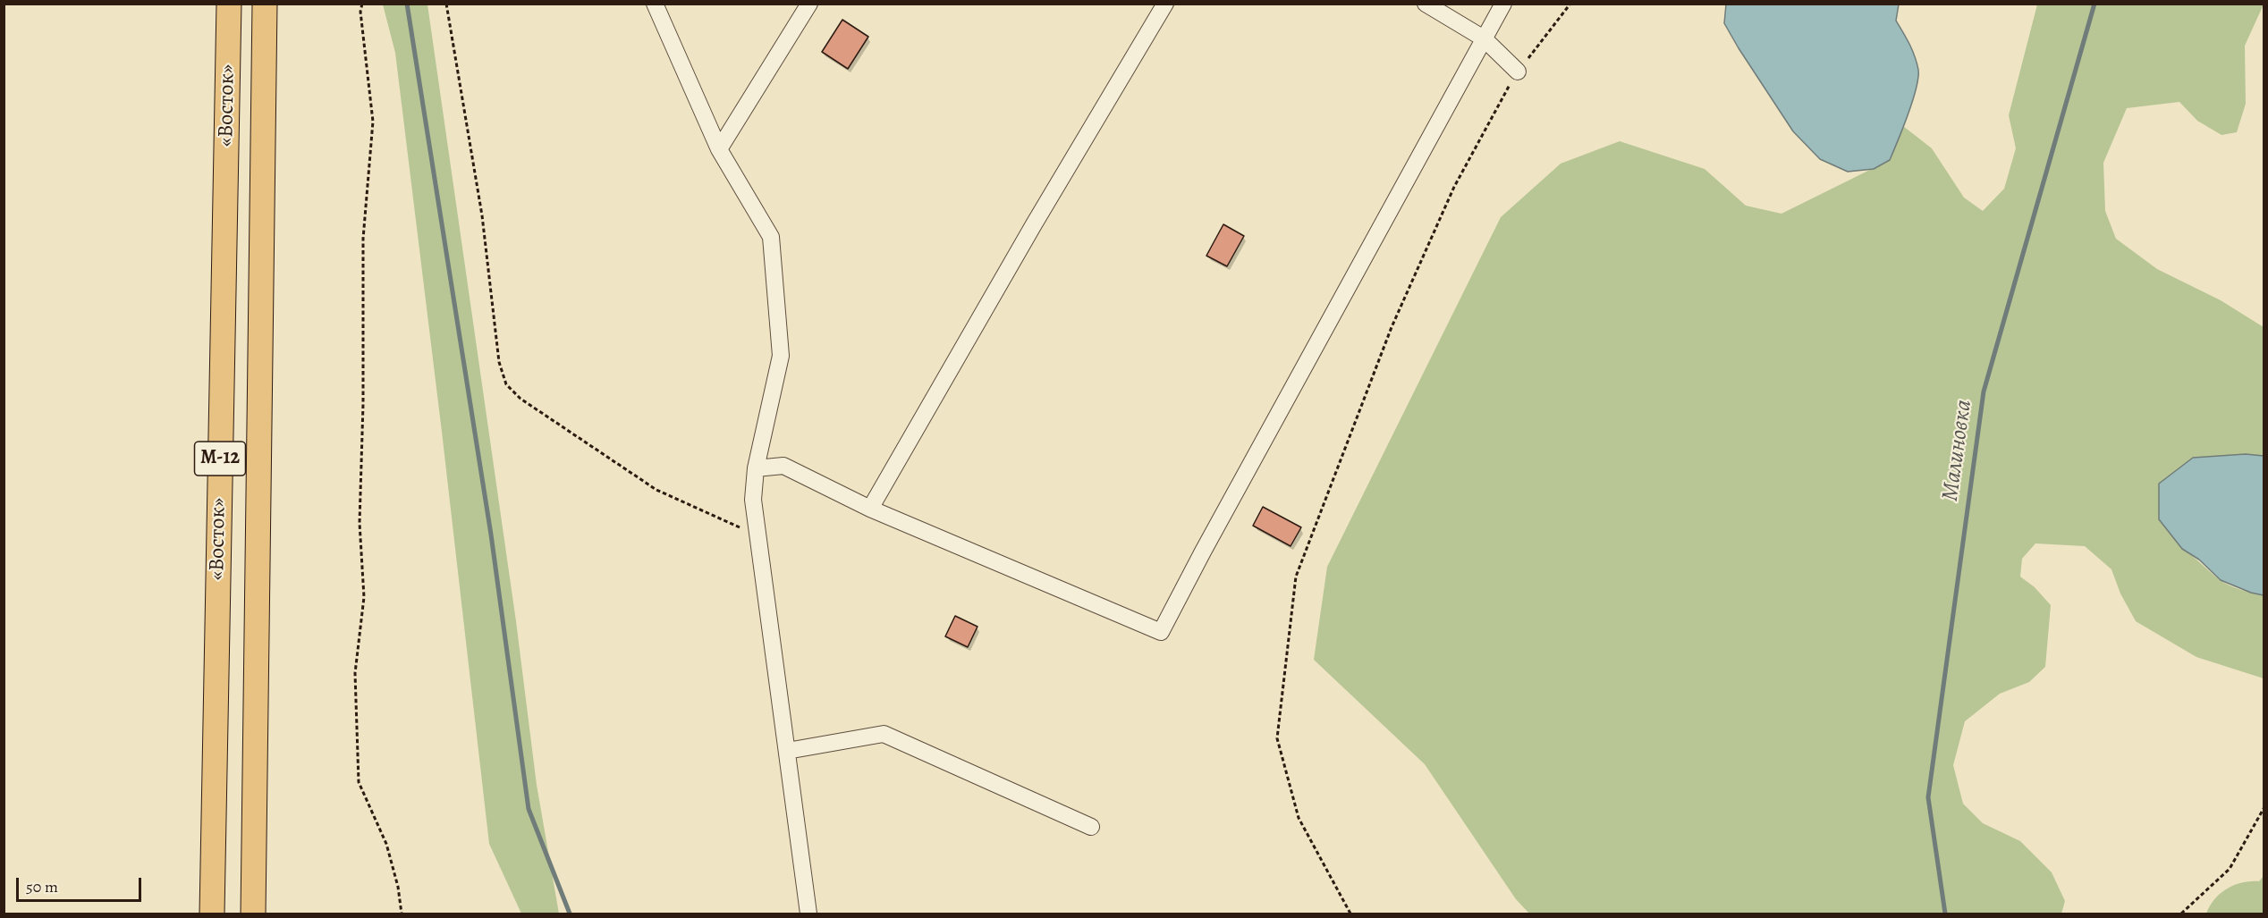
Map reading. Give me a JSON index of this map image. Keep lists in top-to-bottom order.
{
  "streets": {
    "highway": ["«Восток»", "М-12"]
  },
  "water": ["Малиновка"],
  "scale_bar": "50 m"
}
